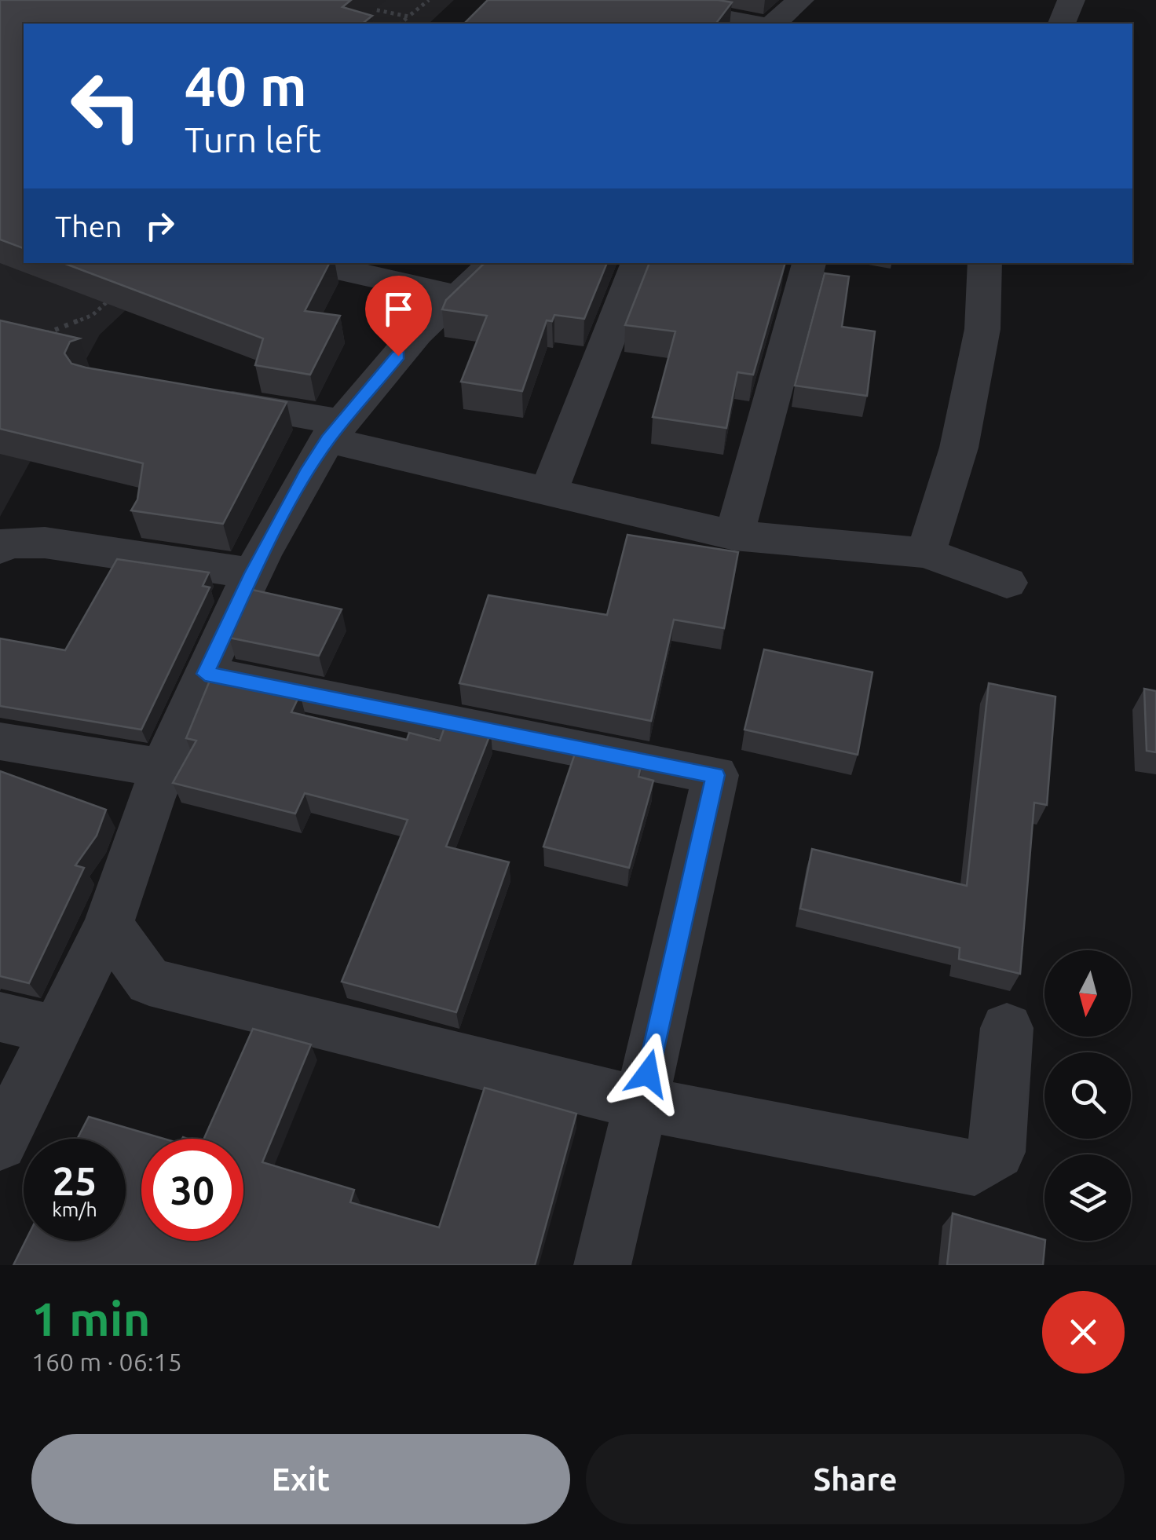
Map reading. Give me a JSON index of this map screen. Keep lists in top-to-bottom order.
{
  "north": "bottom",
  "page": {
    "turn": ["40 m", "Turn left"],
    "then": "Then",
    "speed": "25 km/h",
    "limit": "30",
    "heading": ["1 min", "160 m · 06:15"],
    "buttons": ["Exit", "Share"]
  }
}
